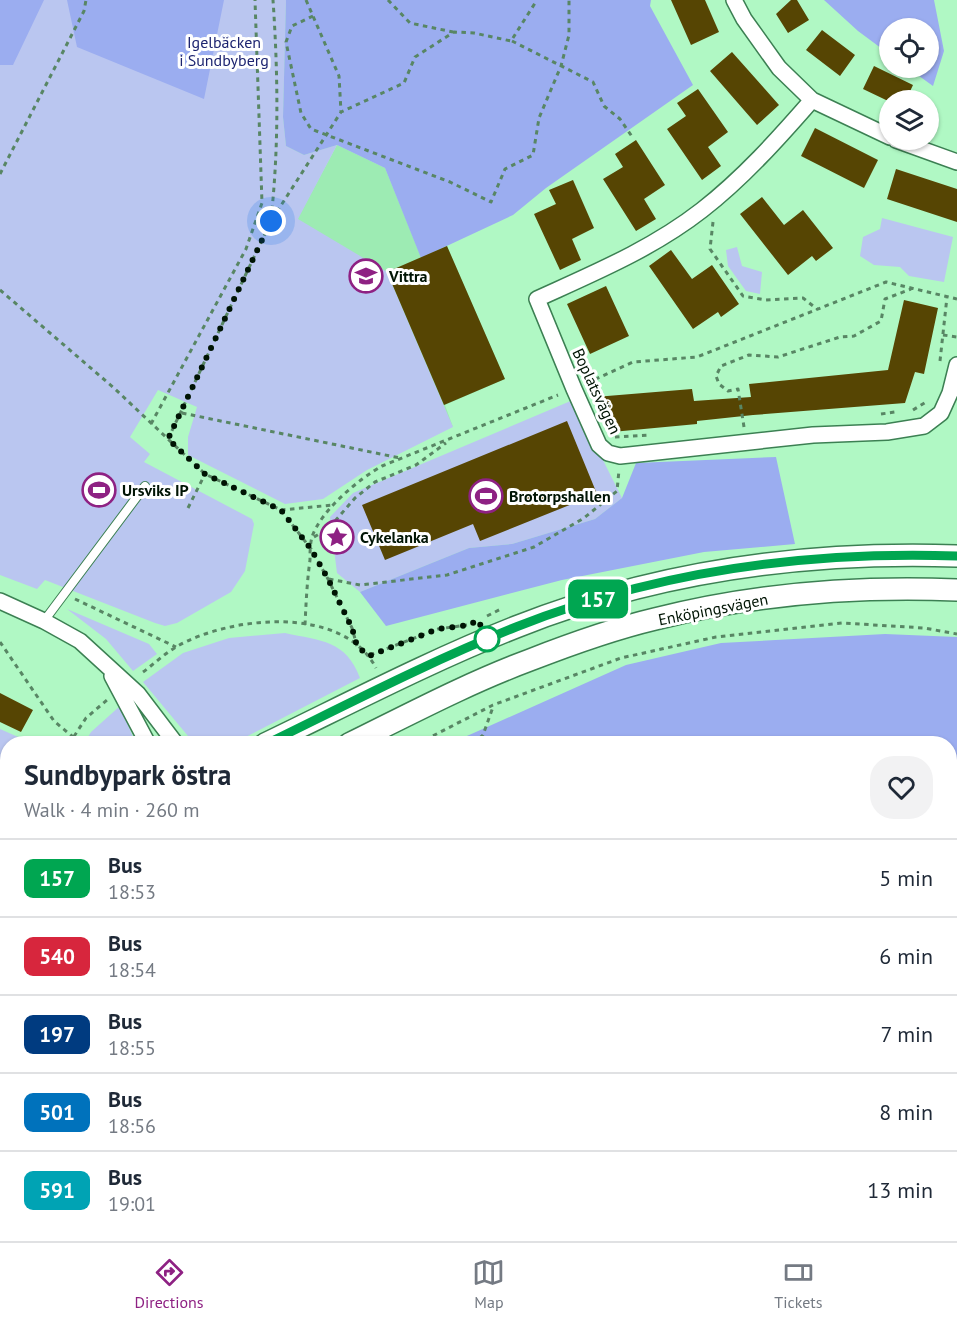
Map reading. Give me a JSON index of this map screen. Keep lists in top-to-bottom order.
{
  "streets": {
    "main road": ["Enköpingsvägen"],
    "street": ["Boplatsvägen"]
  },
  "parks": ["Igelbäcken i Sundbyberg"],
  "places": {
    "school or university": ["Vittra"],
    "sports": ["Ursviks IP", "Brotorpshallen"],
    "place": ["Cykelanka"]
  },
  "lines": ["bus line 157"],
  "page": {
    "on_map": "157",
    "heading": ["Sundbypark östra", "Walk · 4 min · 260 m"],
    "list": [
      {
        "mark": "157",
        "name": "Bus",
        "note": "18:53",
        "value": "5 min"
      },
      {
        "mark": "540",
        "name": "Bus",
        "note": "18:54",
        "value": "6 min"
      },
      {
        "mark": "197",
        "name": "Bus",
        "note": "18:55",
        "value": "7 min"
      },
      {
        "mark": "501",
        "name": "Bus",
        "note": "18:56",
        "value": "8 min"
      },
      {
        "mark": "591",
        "name": "Bus",
        "note": "19:01",
        "value": "13 min"
      }
    ],
    "tabs": ["Directions", "Map", "Tickets"]
  }
}
